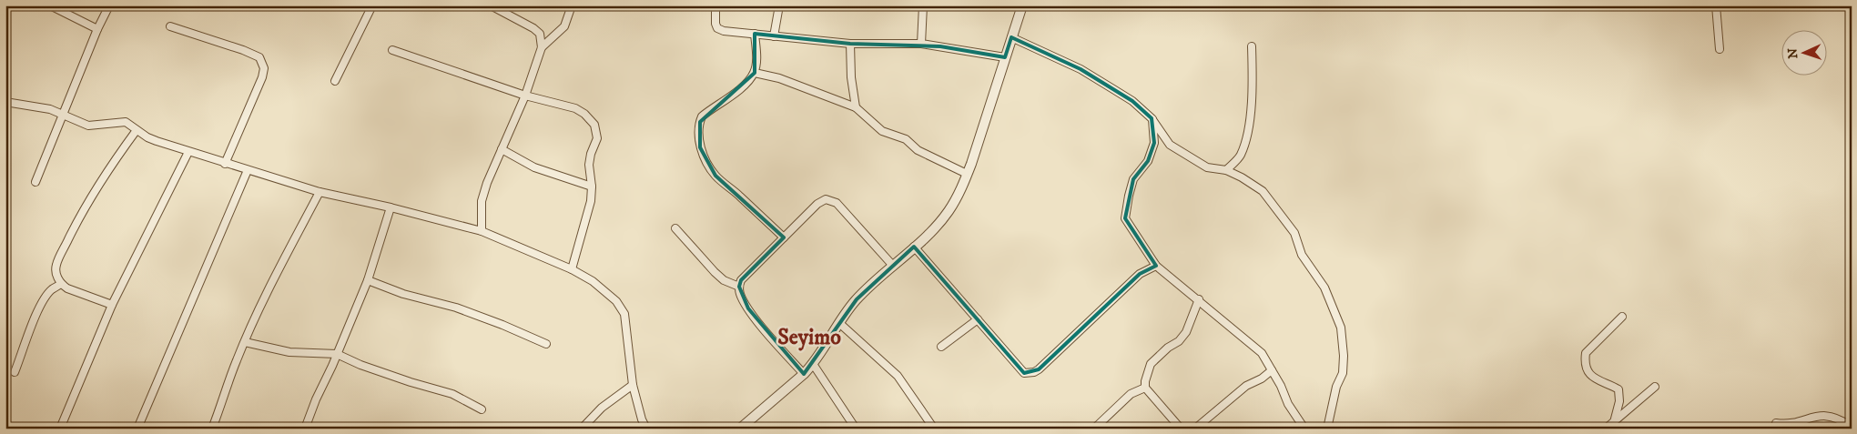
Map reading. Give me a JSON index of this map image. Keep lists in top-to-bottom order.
{
  "districts": ["Seyimo"],
  "north": "left"
}
